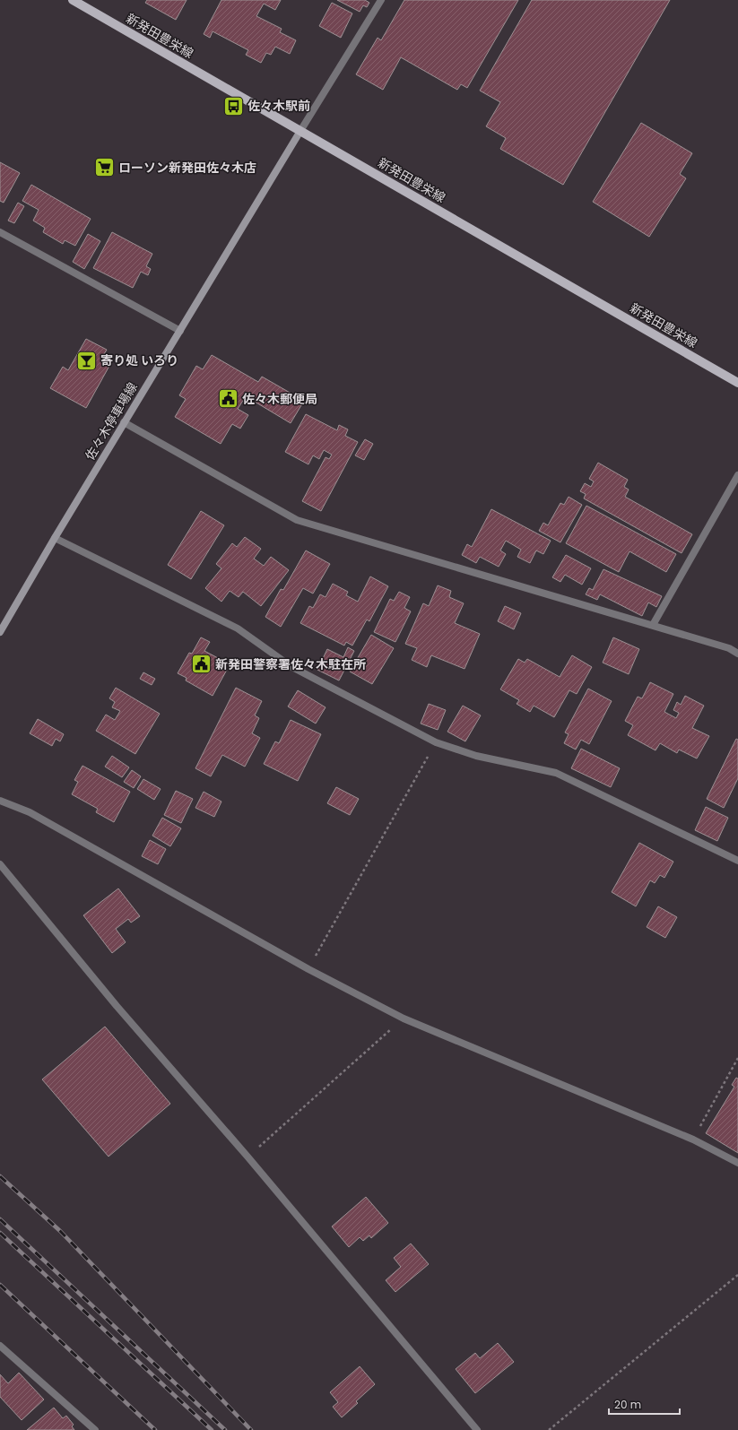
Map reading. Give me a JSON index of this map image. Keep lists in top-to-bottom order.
{
  "streets": {
    "main road": ["新発田豊栄線", "佐々木停車場線"]
  },
  "crossings": [
    ["新発田豊栄線", "佐々木停車場線"]
  ],
  "places": {
    "bus stop": ["佐々木駅前"],
    "supermarket": ["ローソン新発田佐々木店"],
    "bar": ["寄り処 いろり"],
    "public building": ["佐々木郵便局", "新発田警察署佐々木駐在所"]
  },
  "scale_bar": "20 m"
}
